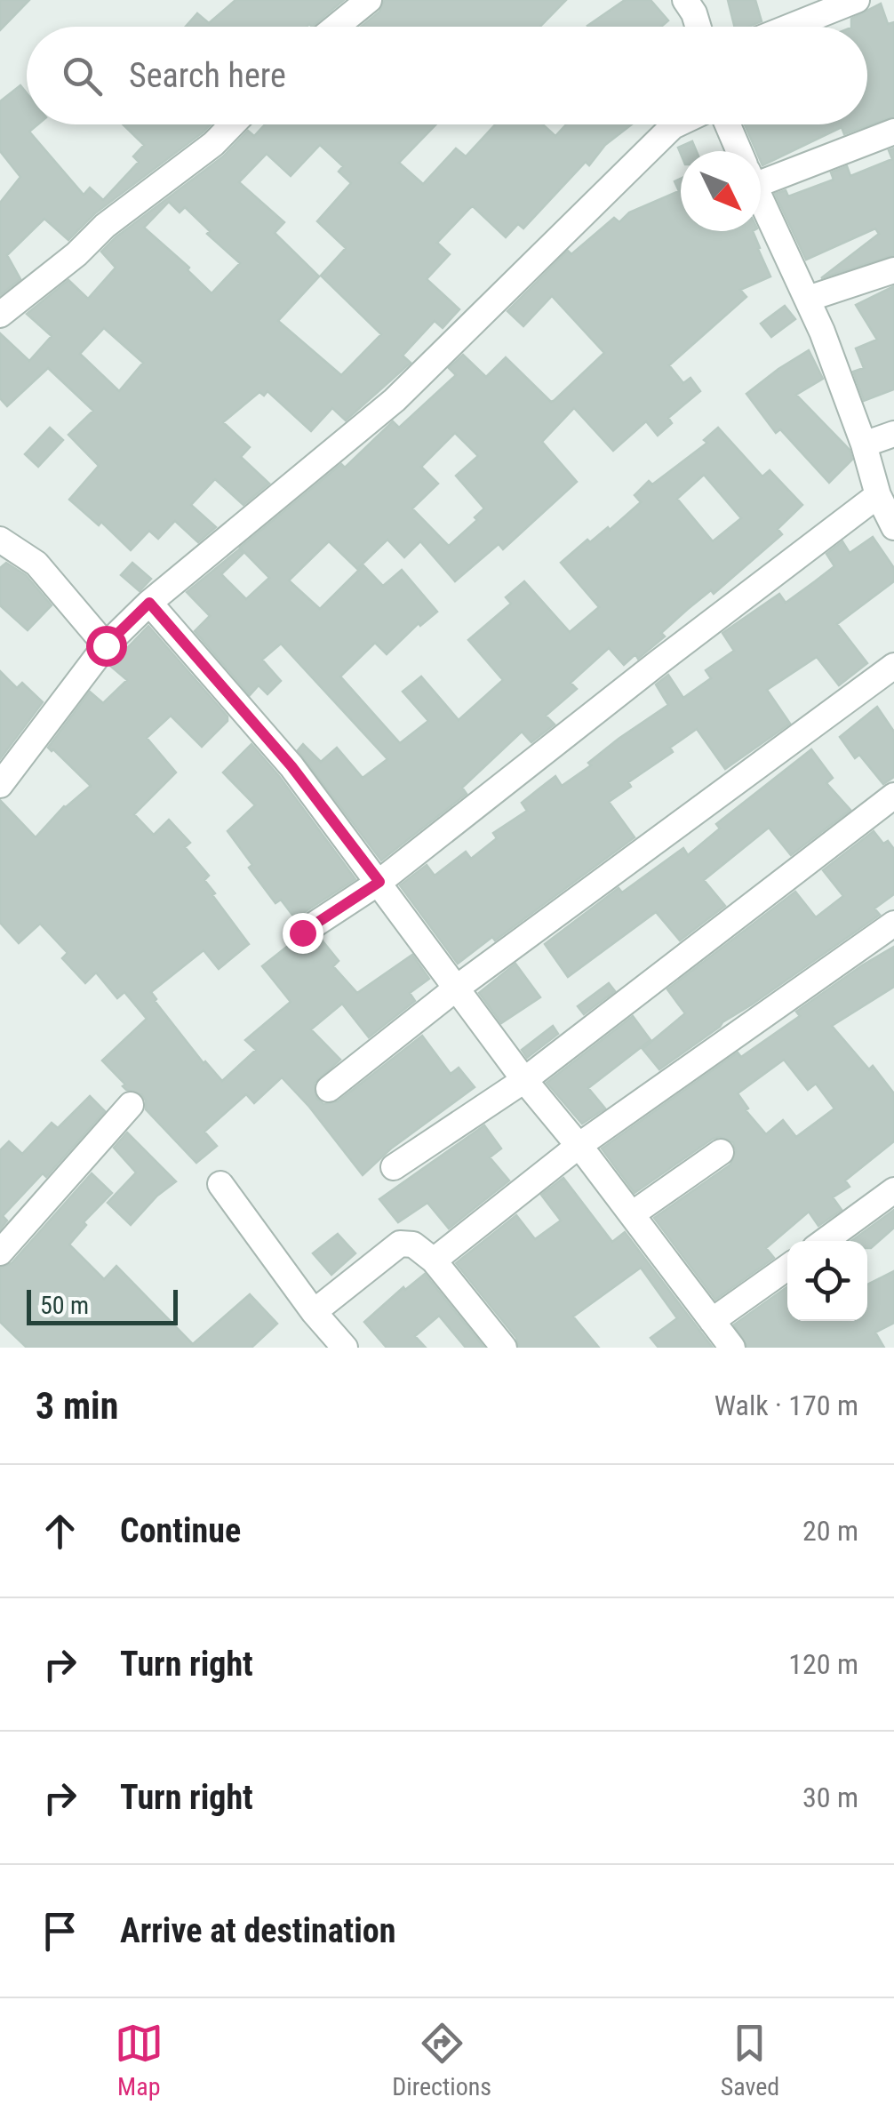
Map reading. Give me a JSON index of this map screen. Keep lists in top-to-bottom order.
{
  "scale_bar": "50 m",
  "north": "bottom right",
  "page": {
    "search": "Search here",
    "scale": "50 m",
    "heading": ["3 min", "Walk · 170 m"],
    "list": [
      ["Continue", "20 m"],
      ["Turn right", "120 m"],
      ["Turn right", "30 m"],
      "Arrive at destination"
    ],
    "nav": ["Map", "Directions", "Saved"]
  }
}
